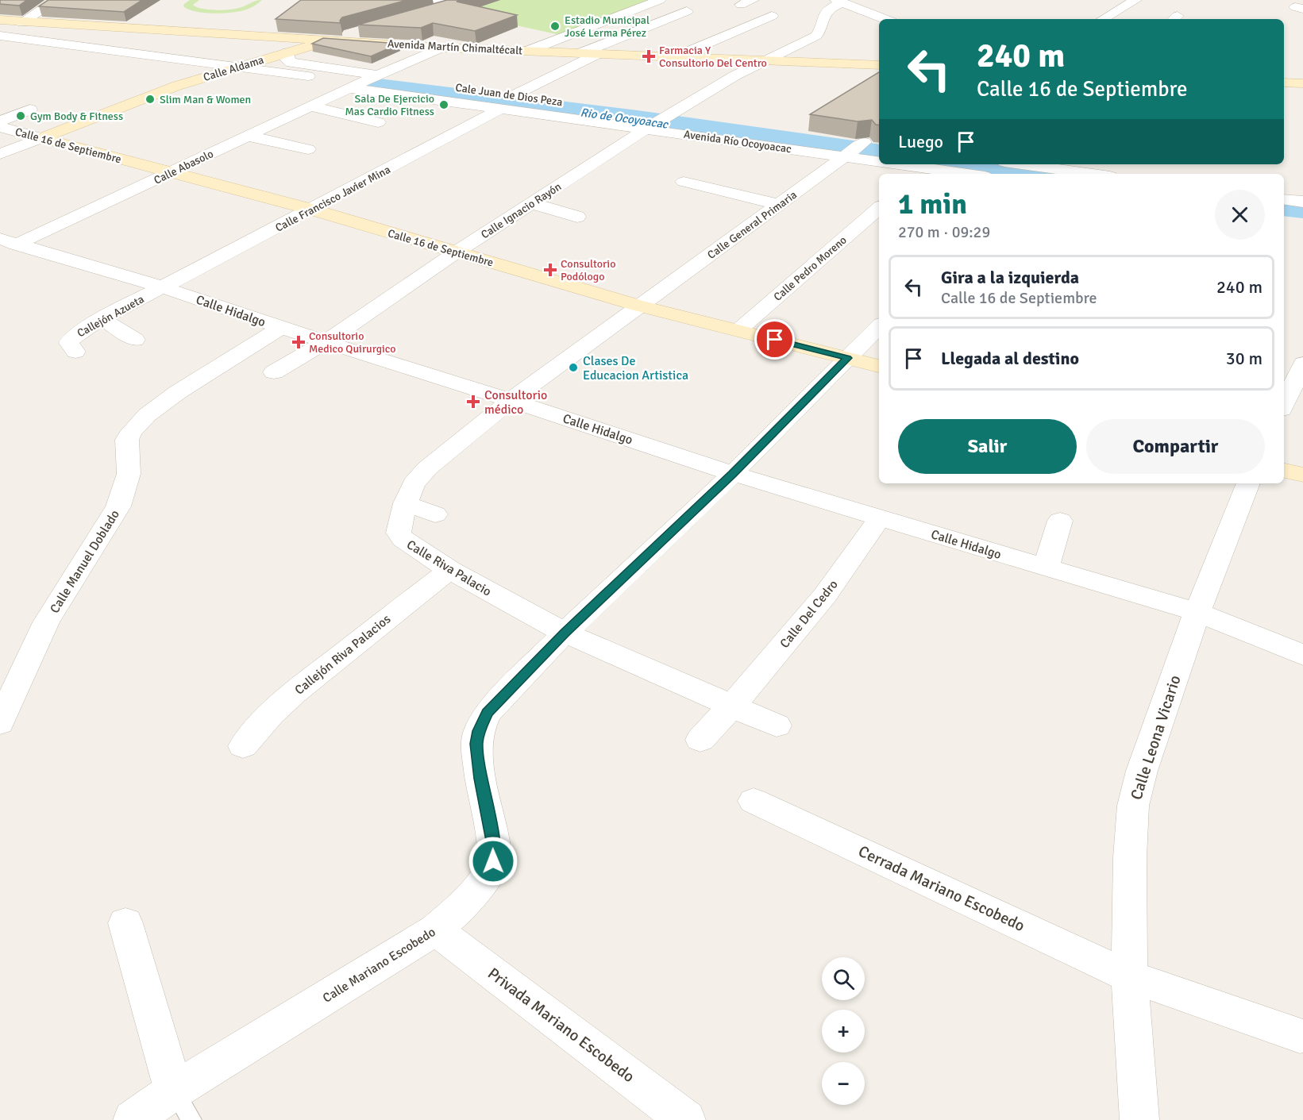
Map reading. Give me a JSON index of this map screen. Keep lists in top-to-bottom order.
{
  "streets": {
    "main road": ["Avenida Martín Chimaltécalt", "Calle Aldama", "Calle 16 de Septiembre"],
    "street": [
      "Cale Juan de Dios Peza",
      "Avenida Río Ocoyoacac",
      "Calle Abasolo",
      "Calle Francisco Javier Mina",
      "Calle Ignacio Rayón",
      "Calle General Primaria",
      "Calle Pedro Moreno",
      "Calle Hidalgo",
      "Callejón Azueta",
      "Calle Manuel Doblado",
      "Calle Riva Palacio",
      "Calle Del Cedro",
      "Callejón Riva Palacios",
      "Calle Leona Vicario",
      "Cerrada Mariano Escobedo",
      "Calle Mariano Escobedo",
      "Privada Mariano Escobedo"
    ]
  },
  "crossings": [
    ["Avenida Martín Chimaltécalt", "Calle Aldama"],
    ["Avenida Martín Chimaltécalt", "Calle Francisco Javier Mina"],
    ["Calle Aldama", "Avenida Río Ocoyoacac"],
    ["Calle Aldama", "Calle 16 de Septiembre"],
    ["Cale Juan de Dios Peza", "Avenida Río Ocoyoacac"],
    ["Cale Juan de Dios Peza", "Calle Francisco Javier Mina"],
    ["Avenida Río Ocoyoacac", "Calle Abasolo"],
    ["Avenida Río Ocoyoacac", "Calle Francisco Javier Mina"],
    ["Avenida Río Ocoyoacac", "Calle Ignacio Rayón"],
    ["Avenida Río Ocoyoacac", "Calle General Primaria"],
    ["Calle 16 de Septiembre", "Calle Abasolo"],
    ["Calle 16 de Septiembre", "Calle Francisco Javier Mina"],
    ["Calle 16 de Septiembre", "Calle Ignacio Rayón"],
    ["Calle 16 de Septiembre", "Calle General Primaria"],
    ["Calle 16 de Septiembre", "Calle Pedro Moreno"],
    ["Calle 16 de Septiembre", "Calle Riva Palacio"],
    ["Calle 16 de Septiembre", "Calle Mariano Escobedo"],
    ["Calle Abasolo", "Calle Hidalgo"],
    ["Calle Francisco Javier Mina", "Calle Hidalgo"],
    ["Calle Francisco Javier Mina", "Callejón Azueta"],
    ["Calle Ignacio Rayón", "Calle Hidalgo"],
    ["Calle General Primaria", "Calle Riva Palacio"],
    ["Calle Hidalgo", "Callejón Azueta"],
    ["Calle Hidalgo", "Calle Manuel Doblado"],
    ["Calle Hidalgo", "Calle Riva Palacio"],
    ["Calle Hidalgo", "Calle Del Cedro"],
    ["Calle Hidalgo", "Calle Leona Vicario"],
    ["Calle Hidalgo", "Calle Mariano Escobedo"],
    ["Calle Riva Palacio", "Calle Del Cedro"],
    ["Calle Riva Palacio", "Callejón Riva Palacios"],
    ["Calle Riva Palacio", "Calle Mariano Escobedo"],
    ["Calle Leona Vicario", "Cerrada Mariano Escobedo"],
    ["Calle Mariano Escobedo", "Privada Mariano Escobedo"]
  ],
  "water": ["Rio de Ocoyoacac"],
  "places": {
    "other": [
      "Estadio Municipal José Lerma Pérez",
      "Slim Man & Women",
      "Sala De Ejercicio Mas Cardio Fitness",
      "Gym Body & Fitness",
      "Clases De Educacion Artistica"
    ],
    "health": [
      "Farmacia Y Consultorio Del Centro",
      "Consultorio Podólogo",
      "Consultorio Medico Quirurgico",
      "Consultorio médico"
    ]
  },
  "page": {
    "turn": ["240 m", "Calle 16 de Septiembre"],
    "then": "Luego",
    "heading": ["1 min", "270 m · 09:29"],
    "list": [
      {
        "name": "Gira a la izquierda",
        "note": "Calle 16 de Septiembre",
        "value": "240 m"
      },
      {
        "name": "Llegada al destino",
        "value": "30 m"
      }
    ],
    "buttons": ["Salir", "Compartir"],
    "map_buttons": ["+", "−"]
  }
}
